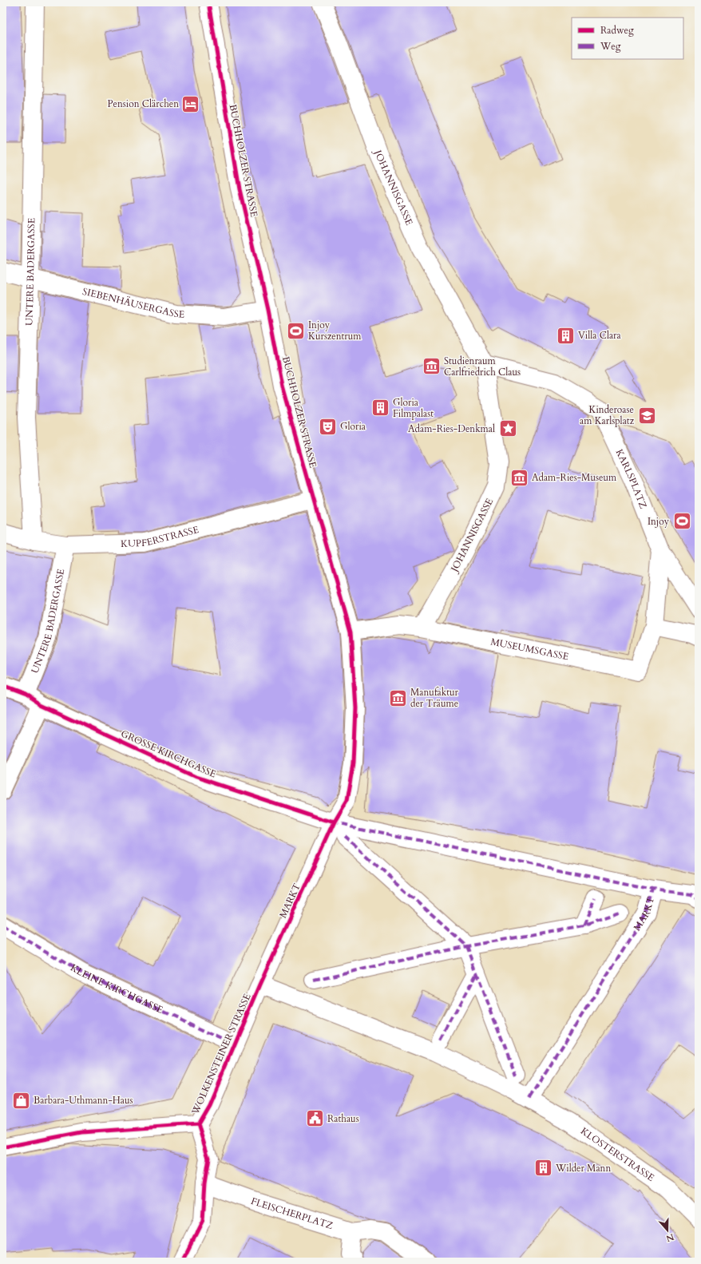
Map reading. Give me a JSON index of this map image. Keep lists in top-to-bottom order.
{
  "streets": {
    "street": [
      "BUCHHOLZER STRASSE",
      "JOHANNISGASSE",
      "UNTERE BADERGASSE",
      "SIEBENHÄUSERGASSE",
      "KARLSPLATZ",
      "KUPFERSTRASSE",
      "MUSEUMSGASSE",
      "GROSSE KIRCHGASSE",
      "MARKT",
      "KLEINE KIRCHGASSE",
      "WOLKENSTEINER STRASSE",
      "KLOSTERSTRASSE",
      "FLEISCHERPLATZ"
    ]
  },
  "crossings": [
    ["BUCHHOLZER STRASSE", "SIEBENHÄUSERGASSE"],
    ["BUCHHOLZER STRASSE", "KUPFERSTRASSE"],
    ["BUCHHOLZER STRASSE", "GROSSE KIRCHGASSE"],
    ["BUCHHOLZER STRASSE", "MARKT"],
    ["JOHANNISGASSE", "KARLSPLATZ"],
    ["JOHANNISGASSE", "MUSEUMSGASSE"],
    ["UNTERE BADERGASSE", "SIEBENHÄUSERGASSE"],
    ["UNTERE BADERGASSE", "KUPFERSTRASSE"],
    ["UNTERE BADERGASSE", "GROSSE KIRCHGASSE"],
    ["KARLSPLATZ", "MUSEUMSGASSE"],
    ["GROSSE KIRCHGASSE", "MARKT"],
    ["MARKT", "WOLKENSTEINER STRASSE"],
    ["MARKT", "KLOSTERSTRASSE"],
    ["KLEINE KIRCHGASSE", "WOLKENSTEINER STRASSE"]
  ],
  "places": {
    "hotel": ["Pension Clärchen"],
    "sports": ["Injoy Kurszentrum", "Injoy"],
    "building": ["Villa Clara", "Gloria Filmpalast", "Wilder Mann"],
    "museum": ["Studienraum Carlfriedrich Claus", "Adam-Ries-Museum", "Manufaktur der Träume"],
    "school or university": ["Kinderoase am Karlsplatz"],
    "theatre": ["Gloria"],
    "place": ["Adam-Ries-Denkmal"],
    "shop": ["Barbara-Uthmann-Haus"],
    "public building": ["Rathaus"]
  },
  "legend": ["Radweg", "Weg"],
  "north": "bottom"
}
